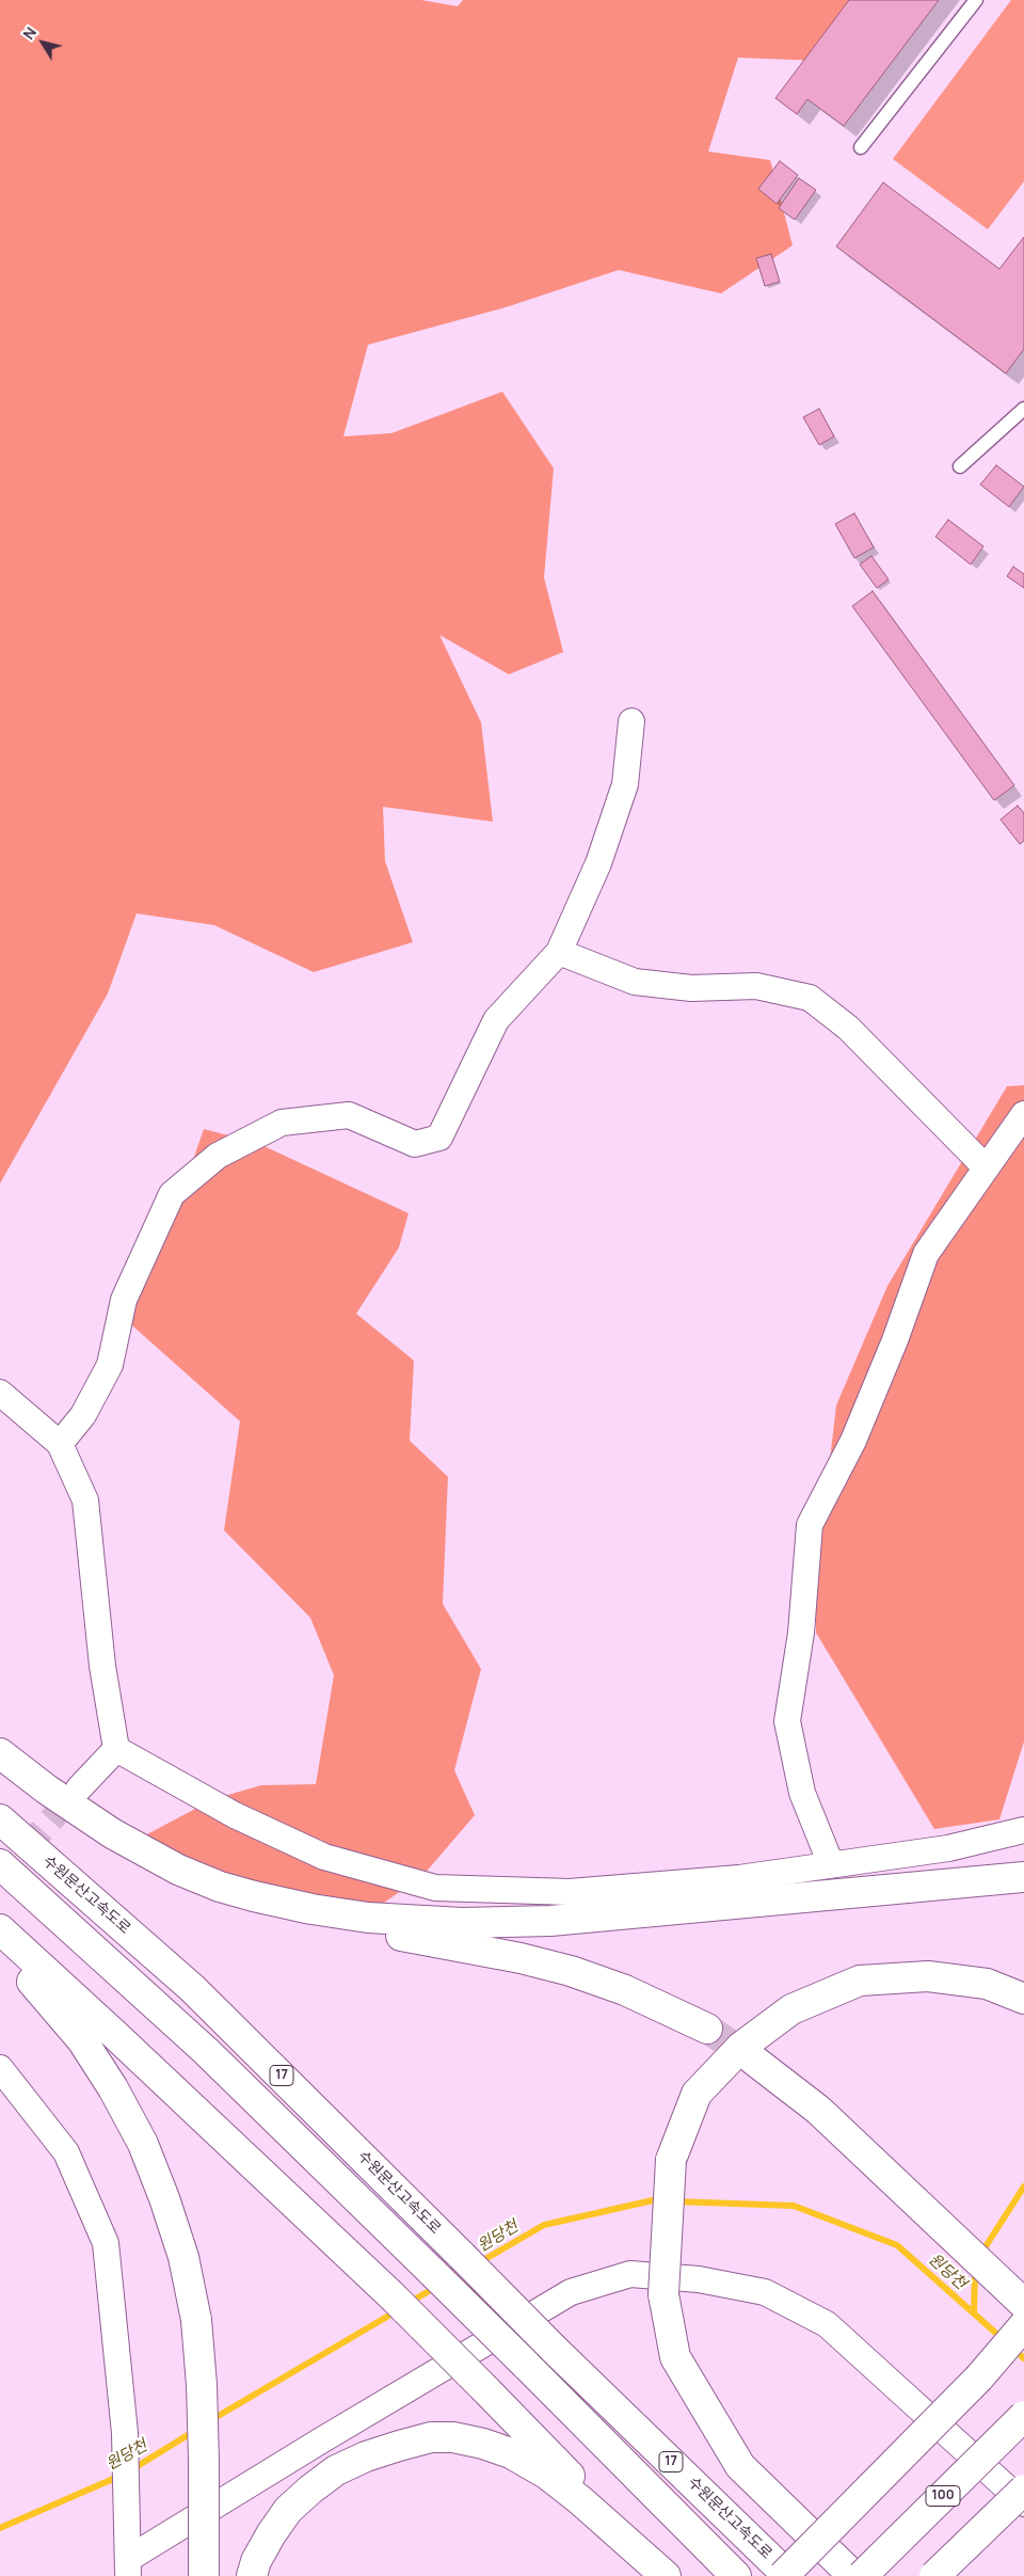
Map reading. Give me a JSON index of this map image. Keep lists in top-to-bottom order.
{
  "streets": {
    "highway": ["수원문산고속도로", "17", "100"]
  },
  "water": ["원당천"],
  "north": "top left"
}
